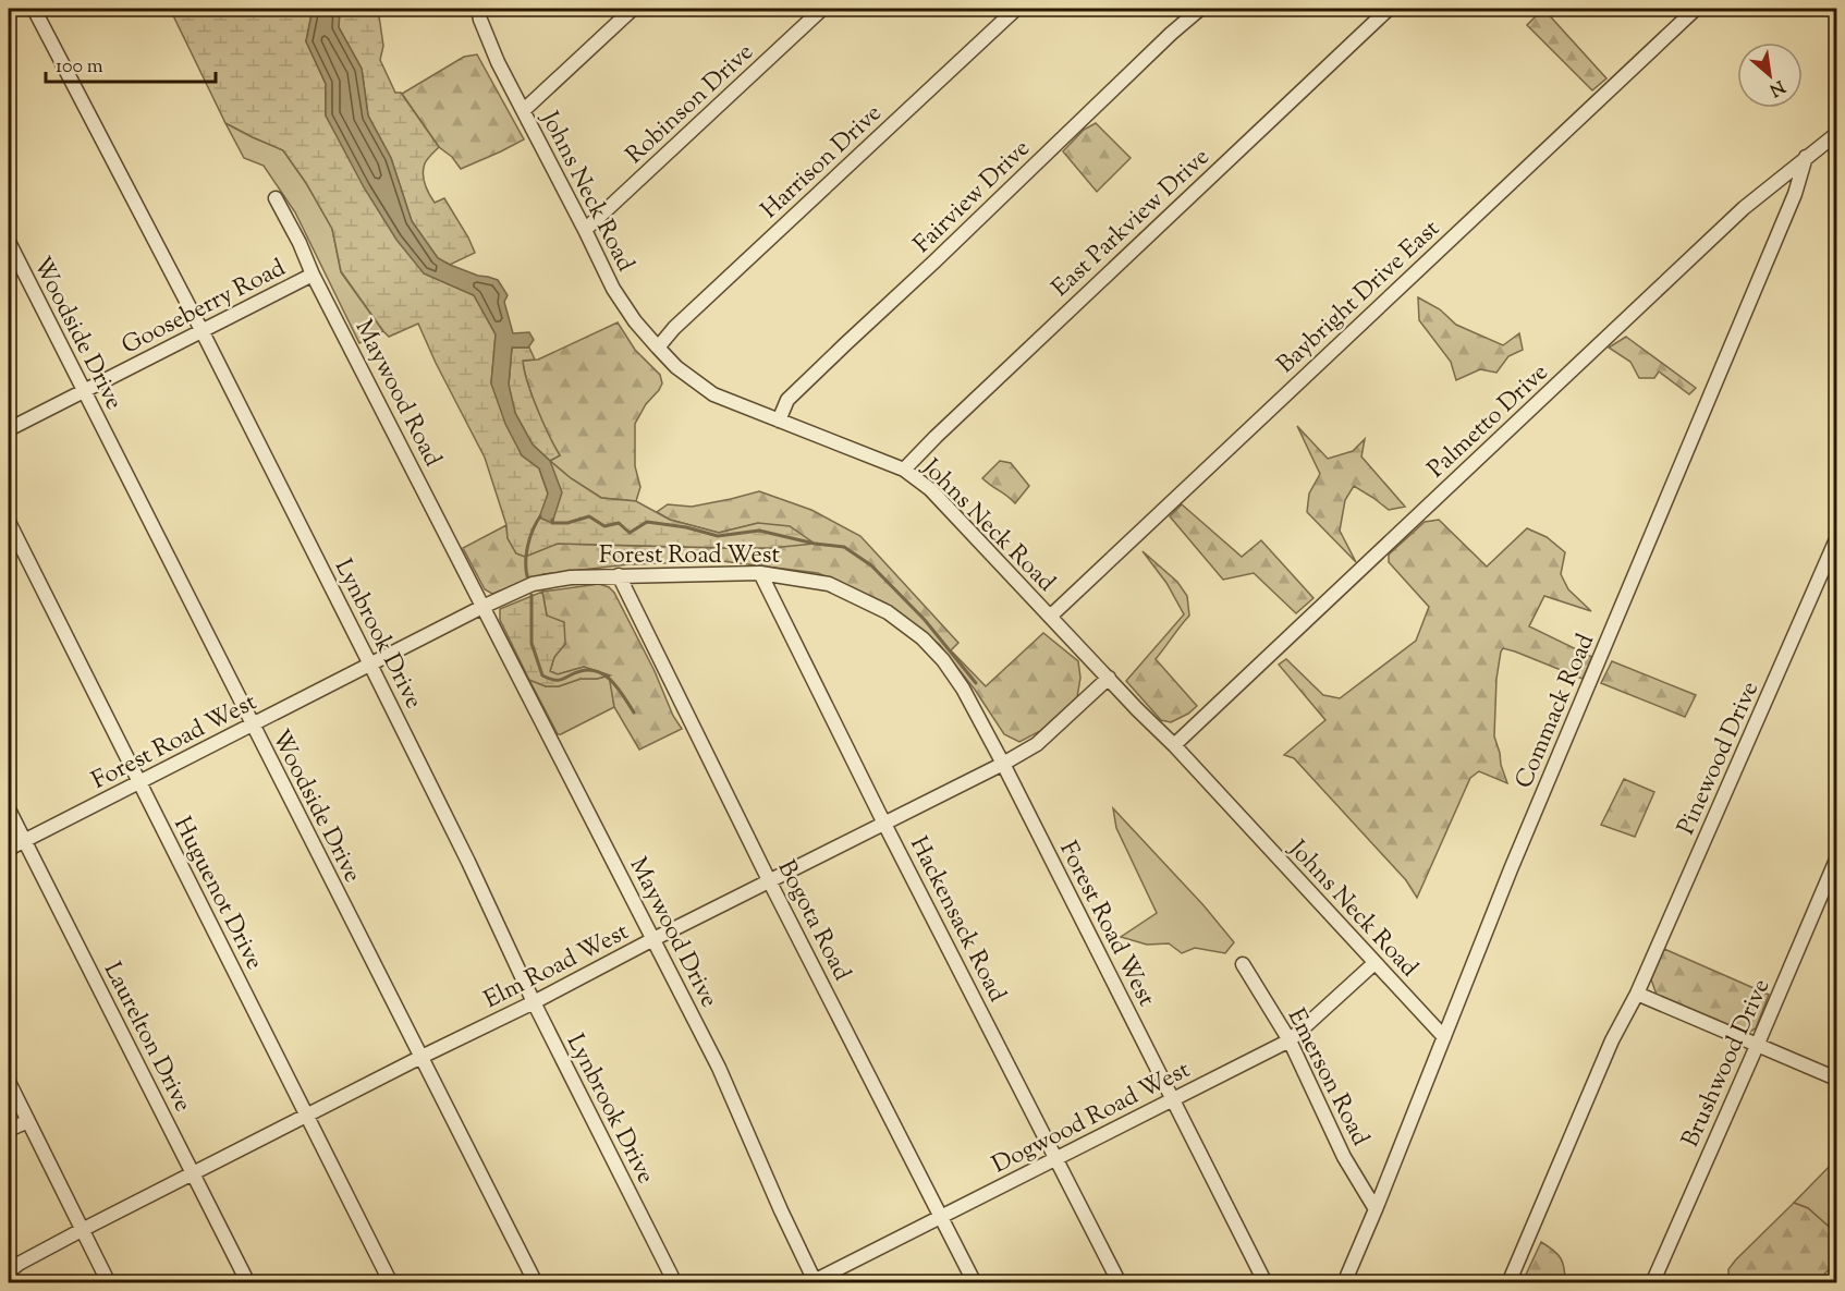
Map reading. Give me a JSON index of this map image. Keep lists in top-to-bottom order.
{
  "streets": {
    "street": [
      "Robinson Drive",
      "Harrison Drive",
      "Johns Neck Road",
      "Fairview Drive",
      "East Parkview Drive",
      "Baybright Drive East",
      "Gooseberry Road",
      "Woodside Drive",
      "Maywood Road",
      "Palmetto Drive",
      "Forest Road West",
      "Lynbrook Drive",
      "Commack Road",
      "Pinewood Drive",
      "Huguenot Drive",
      "Hackensack Road",
      "Bogota Road",
      "Maywood Drive",
      "Elm Road West",
      "Laurelton Drive",
      "Brushwood Drive",
      "Emerson Road",
      "Dogwood Road West"
    ]
  },
  "crossings": [
    ["Robinson Drive", "Johns Neck Road"],
    ["Harrison Drive", "Johns Neck Road"],
    ["Johns Neck Road", "Fairview Drive"],
    ["Johns Neck Road", "East Parkview Drive"],
    ["Johns Neck Road", "Baybright Drive East"],
    ["Johns Neck Road", "Palmetto Drive"],
    ["Johns Neck Road", "Commack Road"],
    ["Johns Neck Road", "Elm Road West"],
    ["Johns Neck Road", "Dogwood Road West"],
    ["Gooseberry Road", "Woodside Drive"],
    ["Gooseberry Road", "Maywood Road"],
    ["Gooseberry Road", "Lynbrook Drive"],
    ["Woodside Drive", "Forest Road West"],
    ["Woodside Drive", "Elm Road West"],
    ["Maywood Road", "Forest Road West"],
    ["Maywood Road", "Maywood Drive"],
    ["Palmetto Drive", "Commack Road"],
    ["Forest Road West", "Lynbrook Drive"],
    ["Forest Road West", "Huguenot Drive"],
    ["Forest Road West", "Hackensack Road"],
    ["Forest Road West", "Bogota Road"],
    ["Forest Road West", "Maywood Drive"],
    ["Forest Road West", "Elm Road West"],
    ["Forest Road West", "Laurelton Drive"],
    ["Forest Road West", "Dogwood Road West"],
    ["Lynbrook Drive", "Elm Road West"],
    ["Commack Road", "Emerson Road"],
    ["Huguenot Drive", "Elm Road West"],
    ["Hackensack Road", "Elm Road West"],
    ["Hackensack Road", "Dogwood Road West"],
    ["Bogota Road", "Elm Road West"],
    ["Bogota Road", "Dogwood Road West"],
    ["Maywood Drive", "Elm Road West"],
    ["Maywood Drive", "Dogwood Road West"],
    ["Elm Road West", "Laurelton Drive"],
    ["Emerson Road", "Dogwood Road West"]
  ],
  "scale_bar": "100 m",
  "north": "bottom right"
}
